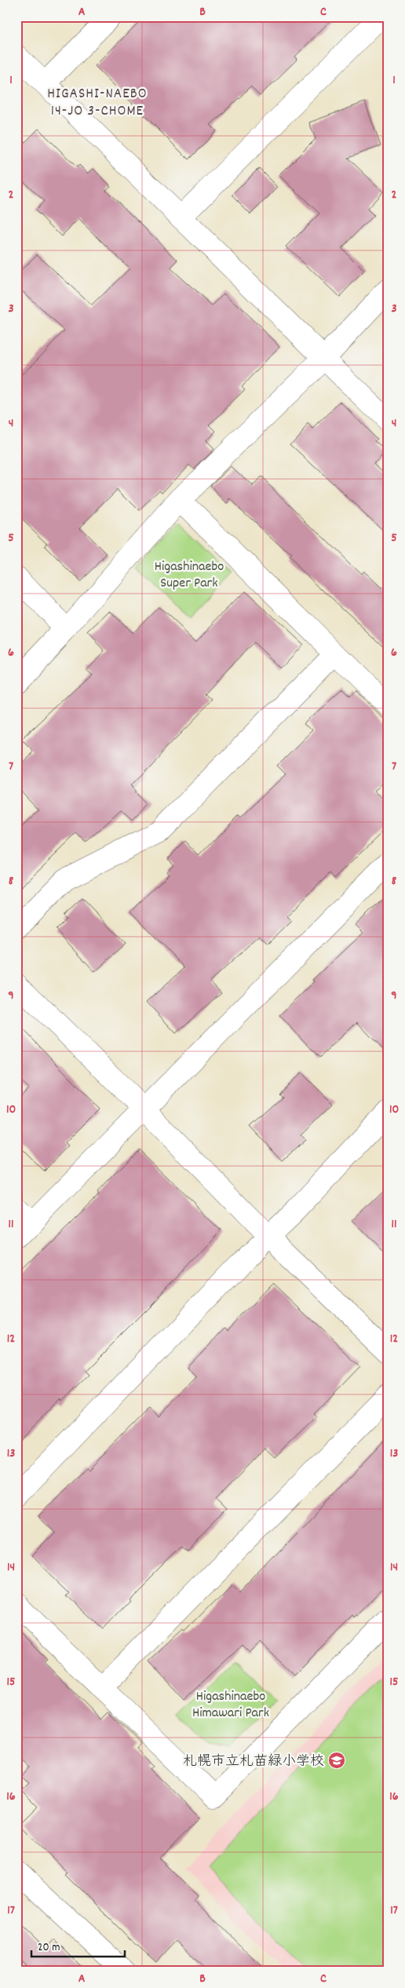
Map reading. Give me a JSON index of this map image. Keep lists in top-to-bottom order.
{
  "districts": ["HIGASHI-NAEBO 14-JO 3-CHOME"],
  "parks": ["Higashinaebo Super Park", "Higashinaebo Himawari Park"],
  "places": {
    "school or university": ["札幌市立札苗緑小学校"]
  },
  "scale_bar": "20 m",
  "grid": {
    "columns": ["A", "B", "C"],
    "rows": [
      "1",
      "2",
      "3",
      "4",
      "5",
      "6",
      "7",
      "8",
      "9",
      "10",
      "11",
      "12",
      "13",
      "14",
      "15",
      "16",
      "17"
    ]
  }
}
